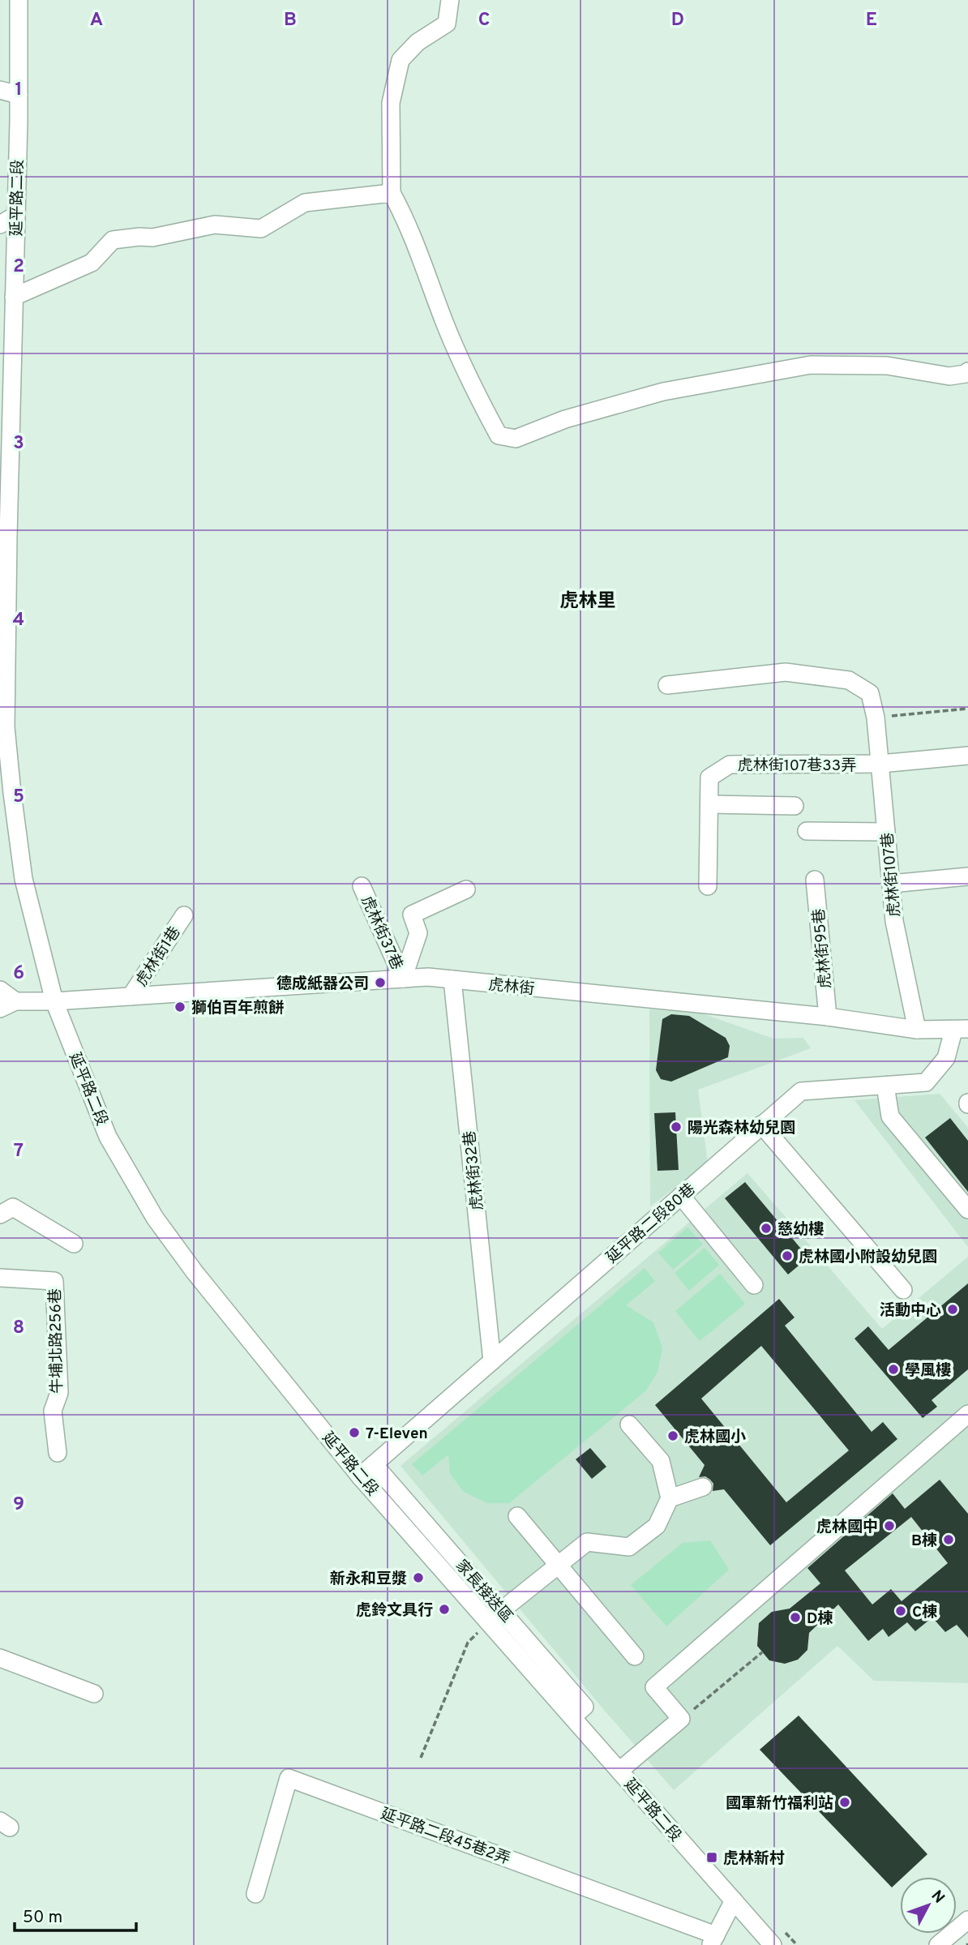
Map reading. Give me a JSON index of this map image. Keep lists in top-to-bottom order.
{
  "streets": {
    "street": [
      "延平路二段",
      "虎林街107巷33弄",
      "虎林街107巷",
      "虎林街37巷",
      "虎林街95巷",
      "虎林街1巷",
      "虎林街",
      "虎林街32巷",
      "延平路二段80巷",
      "牛埔北路256巷",
      "家長接送區",
      "延平路二段45巷2弄"
    ]
  },
  "crossings": [
    ["延平路二段", "虎林街"],
    ["延平路二段", "延平路二段80巷"],
    ["延平路二段", "家長接送區"],
    ["虎林街107巷33弄", "虎林街107巷"],
    ["虎林街107巷", "虎林街"],
    ["虎林街37巷", "虎林街"],
    ["虎林街95巷", "虎林街"],
    ["虎林街1巷", "虎林街"],
    ["虎林街", "虎林街32巷"],
    ["虎林街", "延平路二段80巷"],
    ["虎林街32巷", "延平路二段80巷"],
    ["延平路二段80巷", "家長接送區"]
  ],
  "districts": ["虎林里"],
  "places": {
    "other": [
      "德成紙器公司",
      "獅伯百年煎餅",
      "陽光森林幼兒園",
      "慈幼樓",
      "虎林國小附設幼兒園",
      "活動中心",
      "學風樓",
      "7-Eleven",
      "虎林國小",
      "虎林國中",
      "B棟",
      "新永和豆漿",
      "虎鈴文具行",
      "C棟",
      "D棟",
      "國軍新竹福利站"
    ],
    "transit": ["虎林新村"]
  },
  "scale_bar": "50 m",
  "north": "top right",
  "grid": {
    "columns": [
      "A",
      "B",
      "C",
      "D",
      "E"
    ],
    "rows": [
      "1",
      "2",
      "3",
      "4",
      "5",
      "6",
      "7",
      "8",
      "9"
    ]
  }
}
